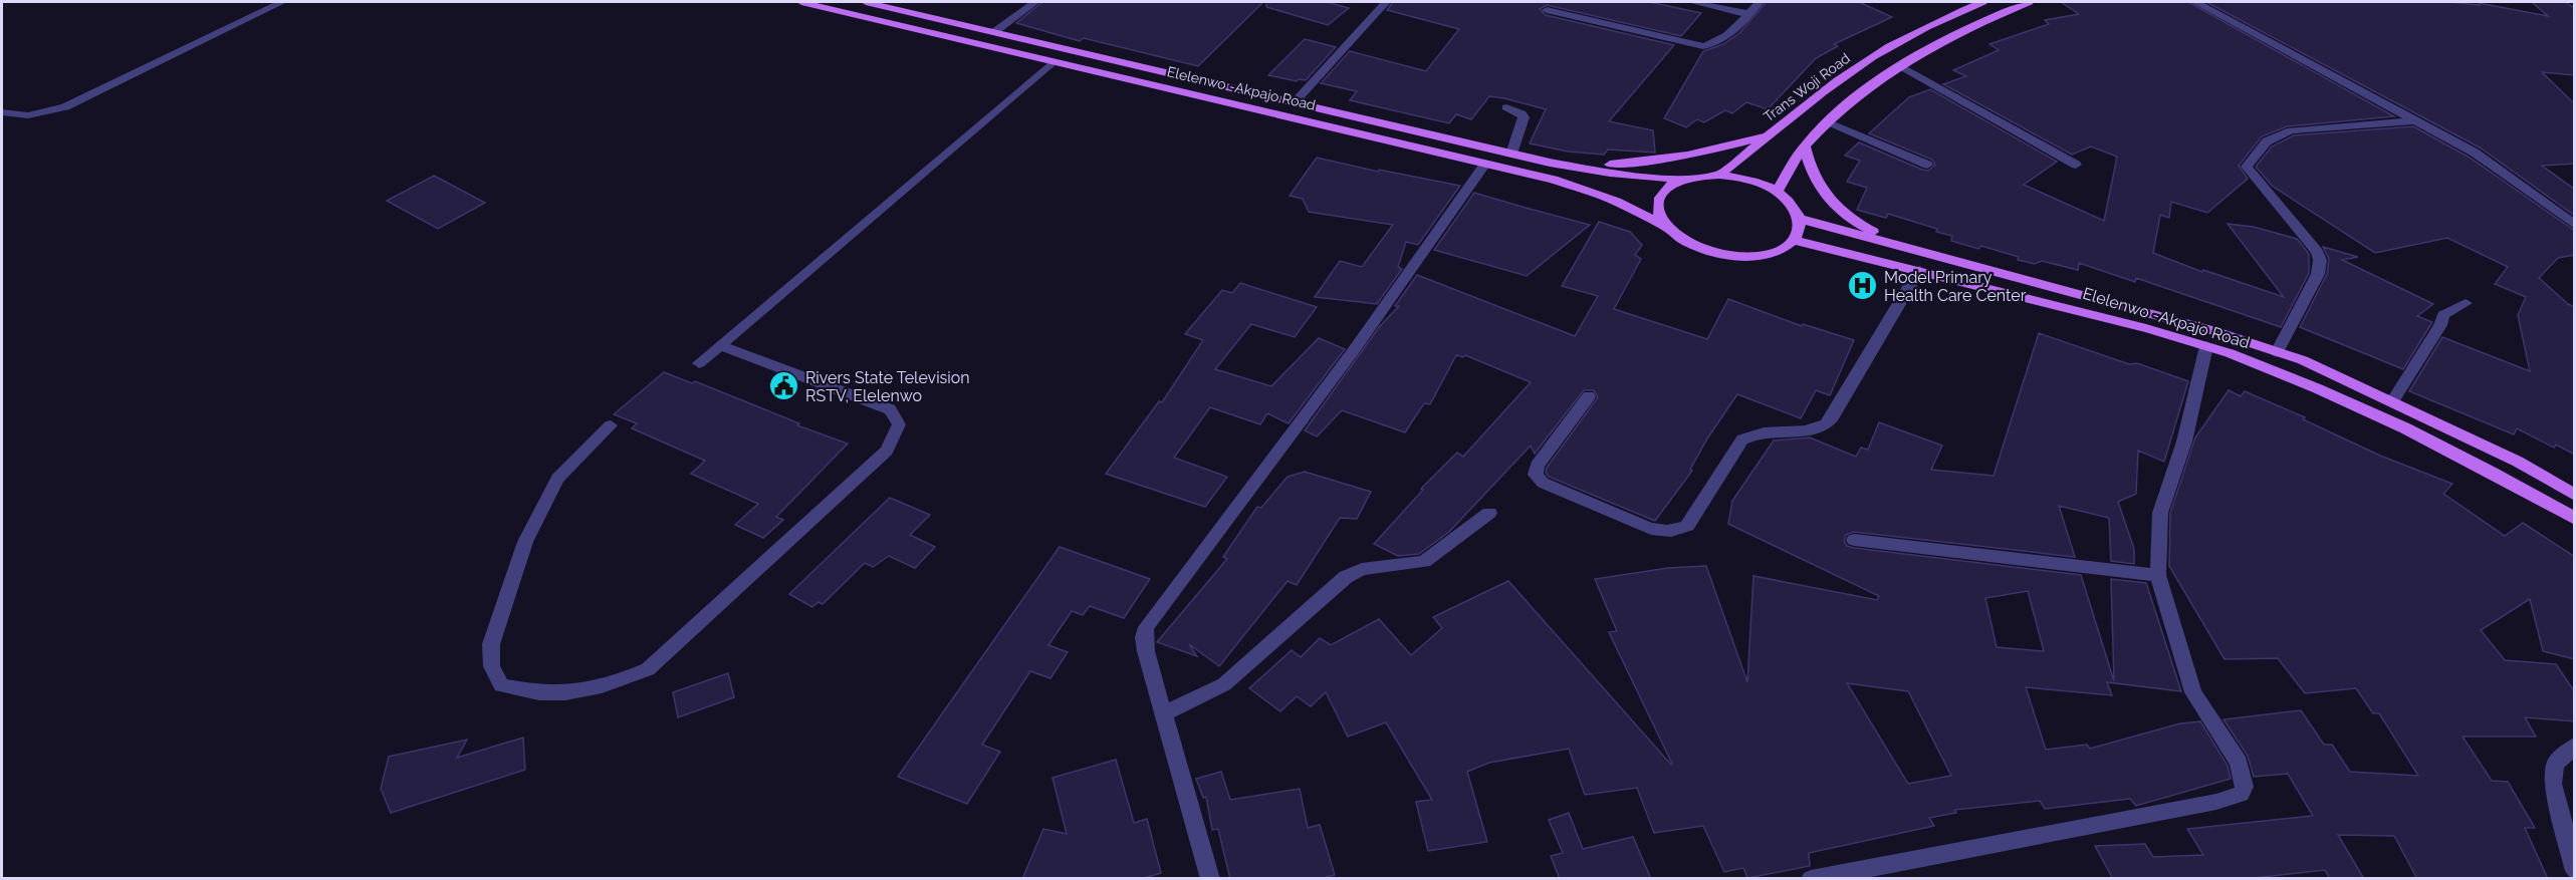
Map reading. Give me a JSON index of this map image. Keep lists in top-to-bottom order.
{
  "streets": {
    "main road": ["Trans Woji Road", "Elelenwo -Akpajo Road"]
  },
  "crossings": [
    ["Trans Woji Road", "Elelenwo -Akpajo Road"]
  ],
  "places": {
    "hospital": ["Model Primary Health Care Center"],
    "public building": ["Rivers State Television RSTV, Elelenwo"]
  }
}
